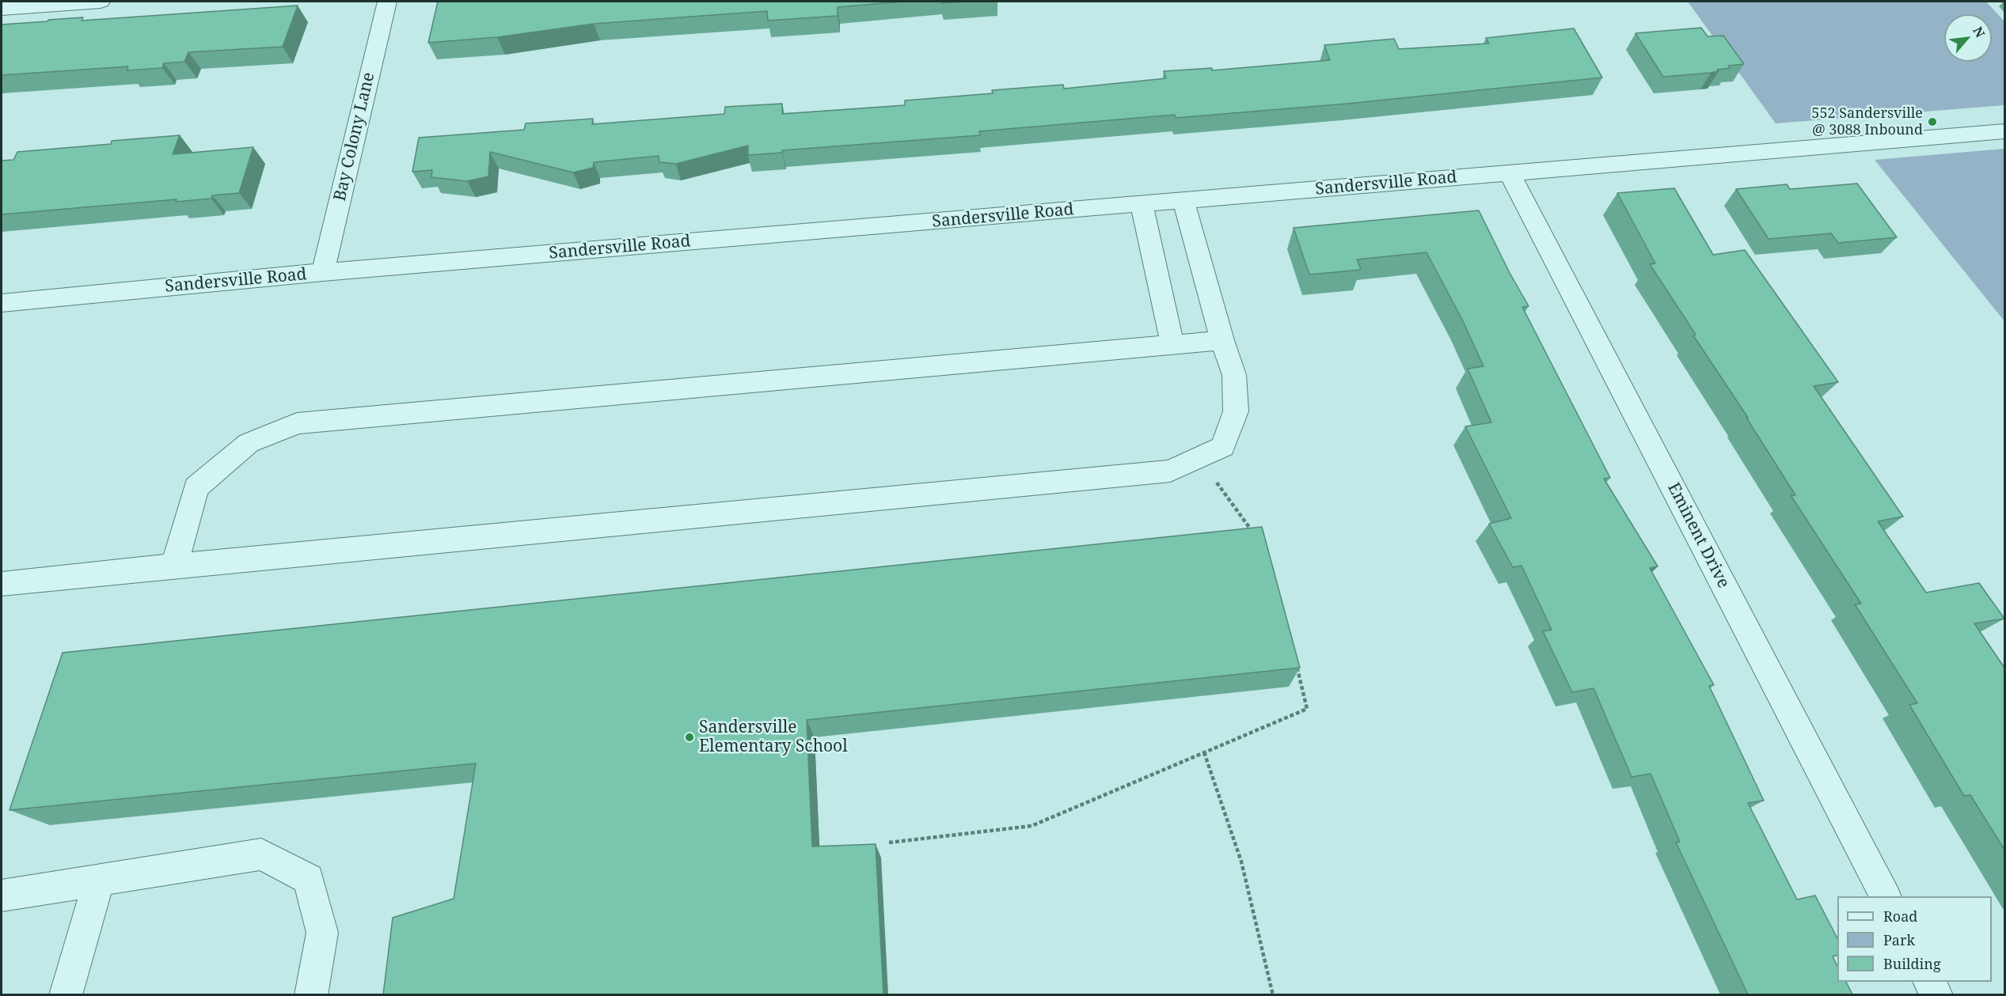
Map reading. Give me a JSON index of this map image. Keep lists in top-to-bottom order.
{
  "streets": {
    "street": ["Bay Colony Lane", "Sandersville Road", "Eminent Drive"]
  },
  "crossings": [
    ["Bay Colony Lane", "Sandersville Road"],
    ["Sandersville Road", "Eminent Drive"]
  ],
  "places": ["552 Sandersville @ 3088 Inbound", "Sandersville Elementary School"],
  "legend": ["Road", "Park", "Building"],
  "north": "top right"
}
